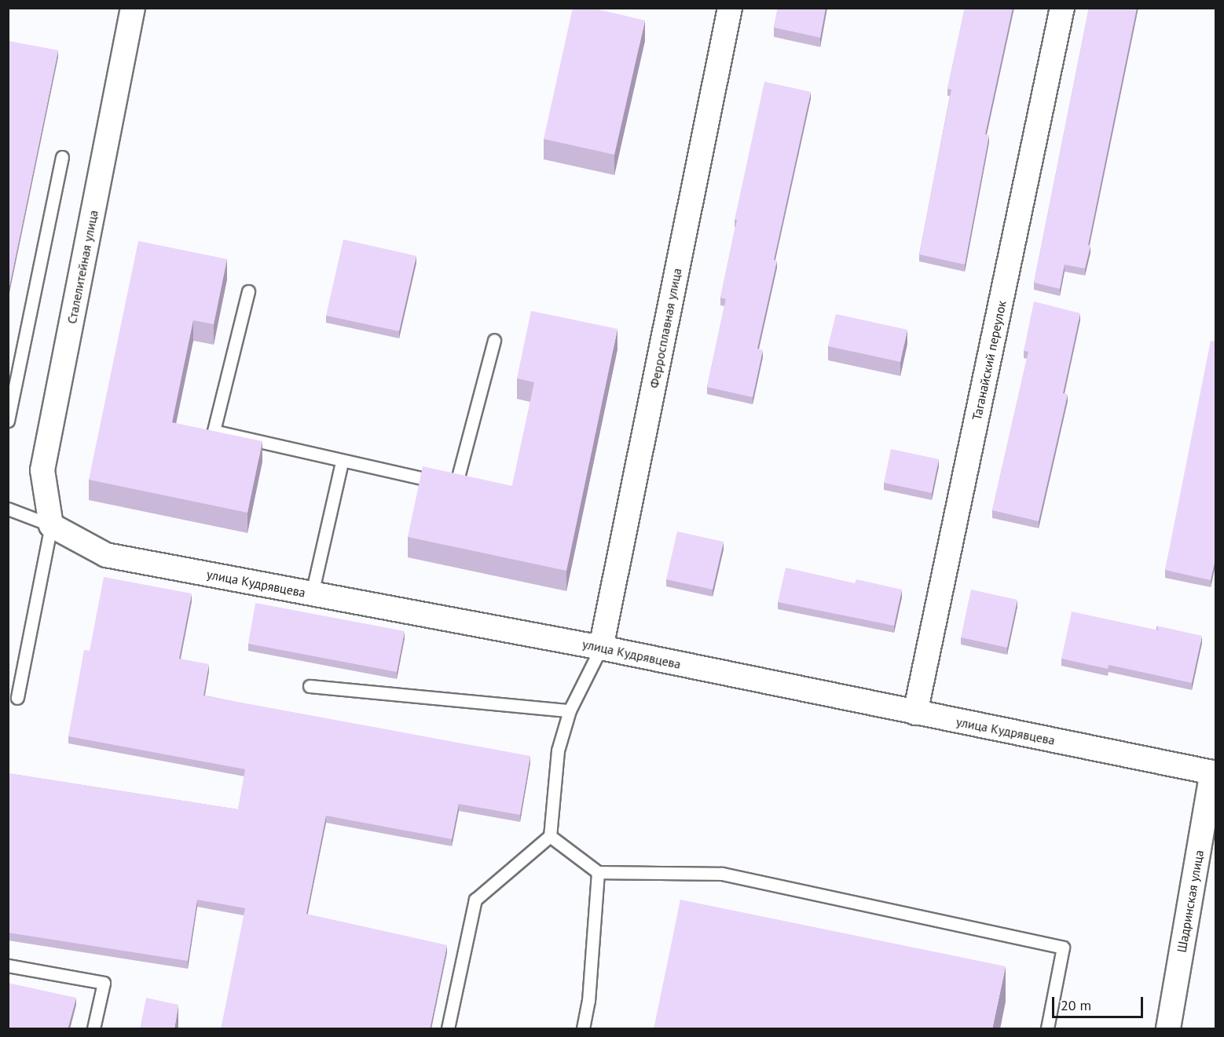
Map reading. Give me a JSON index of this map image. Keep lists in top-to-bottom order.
{
  "streets": {
    "street": [
      "Сталелитейная улица",
      "Ферросплавная улица",
      "Таганайский переулок",
      "улица Кудрявцева",
      "Шадринская улица"
    ]
  },
  "crossings": [
    ["Сталелитейная улица", "улица Кудрявцева"],
    ["Ферросплавная улица", "улица Кудрявцева"],
    ["Таганайский переулок", "улица Кудрявцева"],
    ["улица Кудрявцева", "Шадринская улица"]
  ],
  "scale_bar": "20 m"
}
